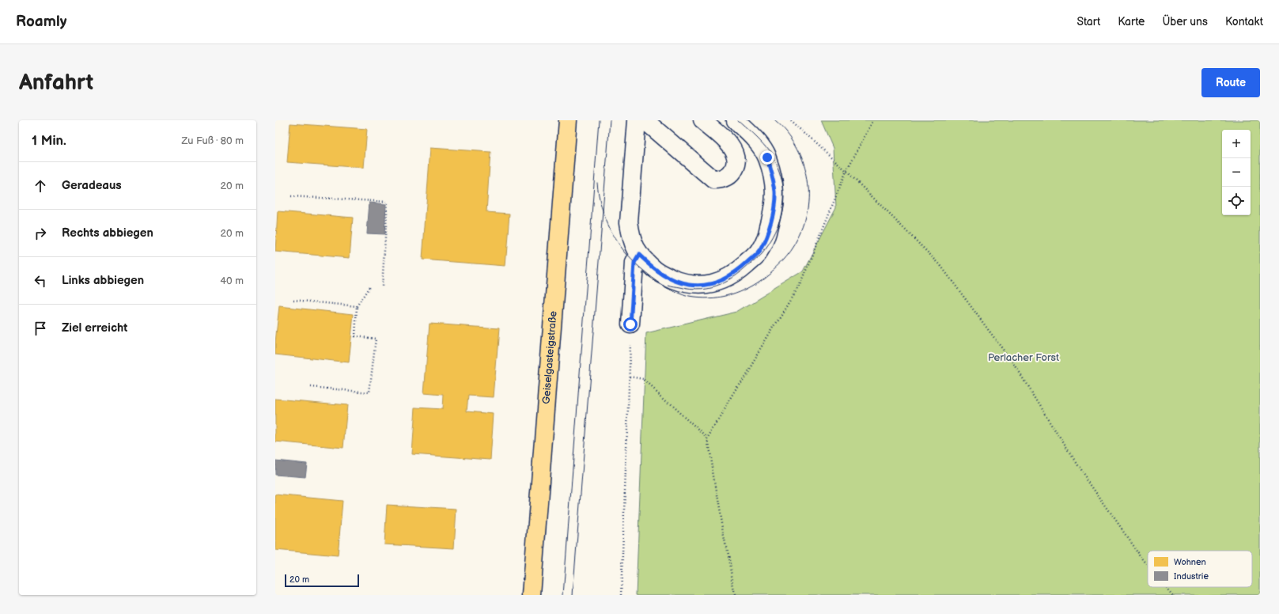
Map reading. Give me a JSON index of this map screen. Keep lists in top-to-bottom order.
{
  "streets": {
    "main road": ["Geiselgasteigstraße"]
  },
  "parks": ["Perlacher Forst"],
  "legend": ["Wohnen", "Industrie"],
  "scale_bar": "20 m",
  "page": {
    "header": "Roamly",
    "nav": [
      "Start",
      "Karte",
      "Über uns",
      "Kontakt"
    ],
    "buttons": "Route",
    "title": "Anfahrt",
    "heading": ["1 Min.", "Zu Fuß · 80 m"],
    "map_buttons": ["+", "−"],
    "list": [
      ["Geradeaus", "20 m"],
      ["Rechts abbiegen", "20 m"],
      ["Links abbiegen", "40 m"],
      "Ziel erreicht"
    ],
    "scale": "20 m"
  }
}
